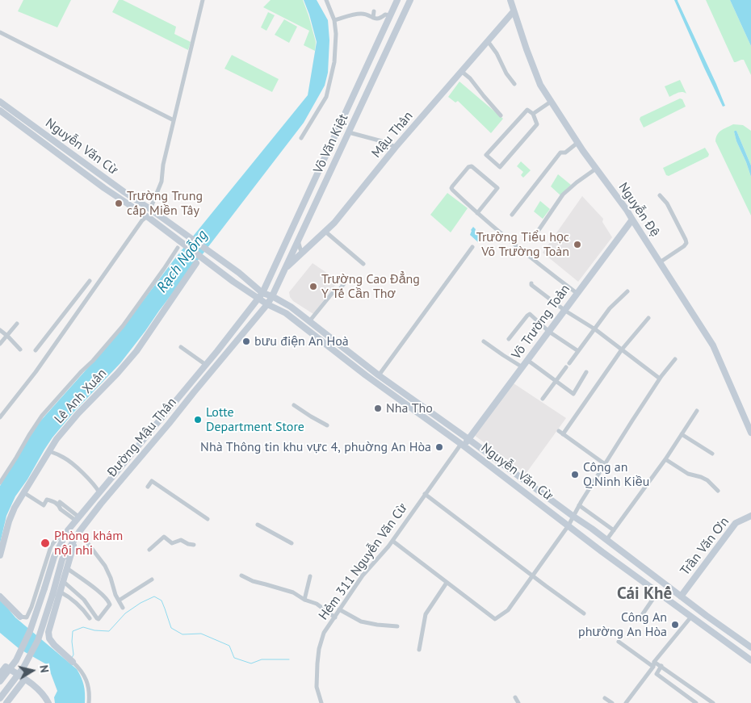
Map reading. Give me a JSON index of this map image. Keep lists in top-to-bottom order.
{
  "streets": {
    "main road": [
      "Mậu Thân",
      "Võ Văn Kiệt",
      "Nguyễn Văn Cừ",
      "Nguyễn Đệ",
      "Võ Trường Toản",
      "Lê Anh Xuân",
      "Đường Mậu Thân",
      "Trần Văn Ơn"
    ],
    "street": ["Hẻm 311 Nguyễn Văn Cừ"]
  },
  "crossings": [
    ["Mậu Thân", "Võ Văn Kiệt"],
    ["Mậu Thân", "Nguyễn Đệ"],
    ["Võ Văn Kiệt", "Nguyễn Văn Cừ"],
    ["Võ Văn Kiệt", "Đường Mậu Thân"],
    ["Nguyễn Văn Cừ", "Võ Trường Toản"],
    ["Nguyễn Văn Cừ", "Đường Mậu Thân"],
    ["Nguyễn Văn Cừ", "Trần Văn Ơn"],
    ["Nguyễn Văn Cừ", "Hẻm 311 Nguyễn Văn Cừ"],
    ["Nguyễn Đệ", "Võ Trường Toản"],
    ["Võ Trường Toản", "Hẻm 311 Nguyễn Văn Cừ"]
  ],
  "districts": ["Cái Khế"],
  "water": ["Rạch Ngỗng"],
  "places": [
    "Trường Trung cấp Miền Tây",
    "Trường Tiểu học Võ Trường Toàn",
    "Trường Cao Đẳng Y Tế Cần Thơ",
    "bưu điện An Hoà",
    "Nha Tho",
    "Lotte Department Store",
    "Nhà Thông tin khu vực 4, phuờng An Hòa",
    "Công an Q.Ninh Kiều",
    "Phòng khám nội nhi",
    "Công An phường An Hòa"
  ],
  "north": "right"
}
